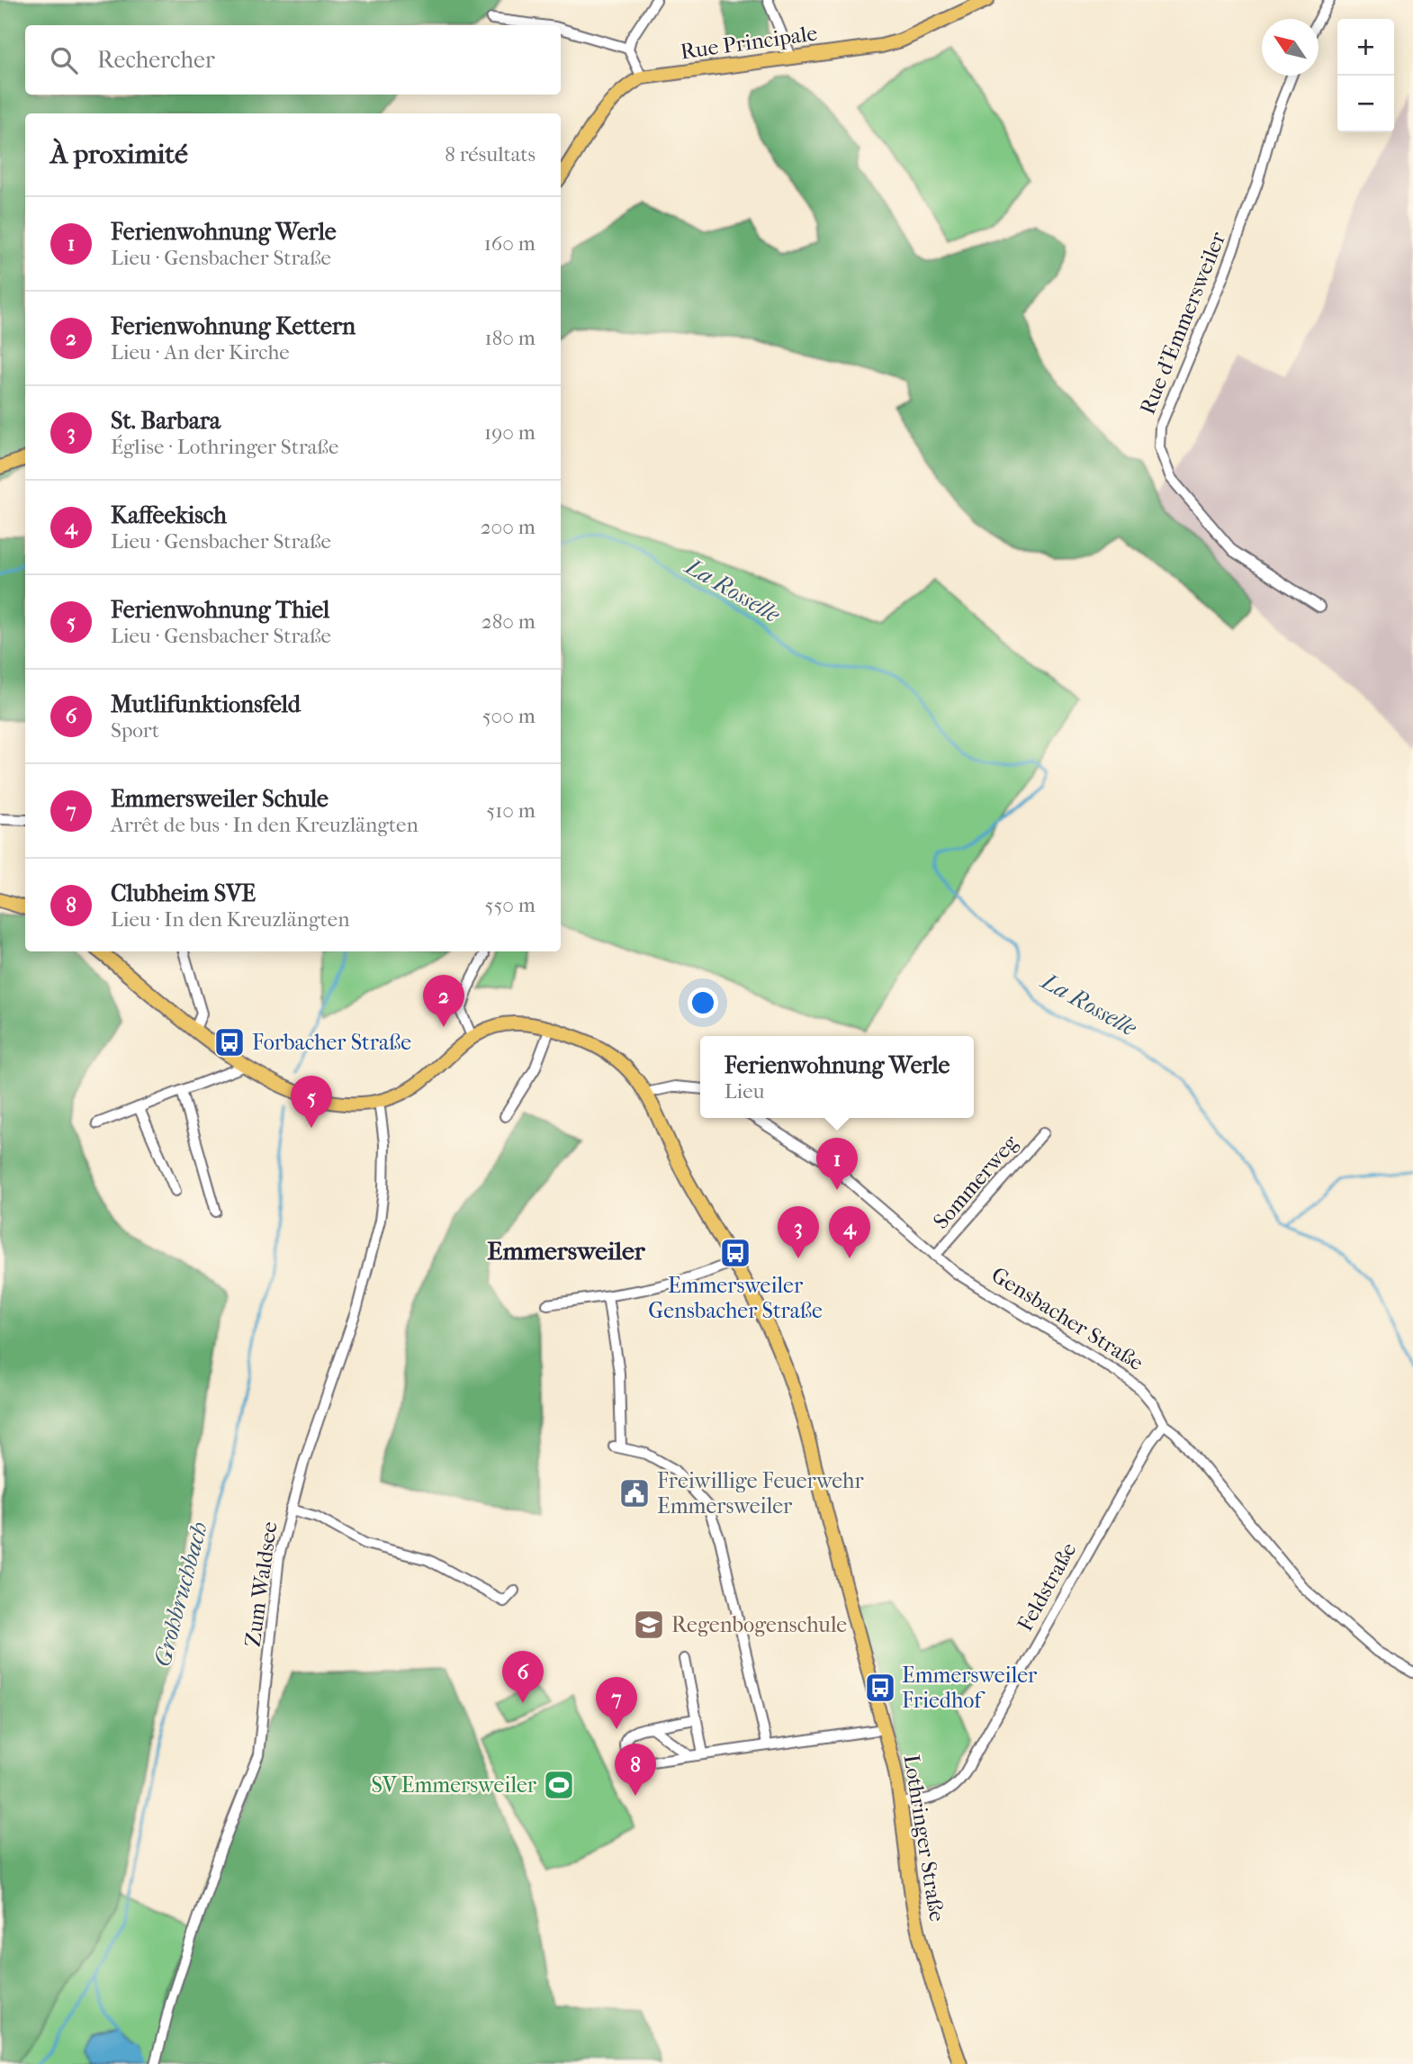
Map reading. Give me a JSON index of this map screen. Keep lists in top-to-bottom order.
{
  "streets": {
    "main road": ["Rue Principale", "Lothringer Straße"],
    "street": [
      "Rue d'Emmersweiler",
      "Sommerweg",
      "Gensbacher Straße",
      "Zum Waldsee",
      "Feldstraße"
    ]
  },
  "crossings": [
    ["Sommerweg", "Gensbacher Straße"],
    ["Gensbacher Straße", "Feldstraße"],
    ["Feldstraße", "Lothringer Straße"]
  ],
  "districts": ["Emmersweiler"],
  "water": ["La Rosselle", "Grohbruchbach"],
  "places": {
    "bus stop": ["Forbacher Straße", "Emmersweiler Gensbacher Straße", "Emmersweiler Friedhof"],
    "public building": ["Freiwillige Feuerwehr Emmersweiler"],
    "school or university": ["Regenbogenschule"],
    "sports": ["SV Emmersweiler"]
  },
  "north": "top left",
  "page": {
    "map_buttons": ["+", "−"],
    "search": "Rechercher",
    "heading": ["À proximité", "8 résultats"],
    "list": [
      {
        "mark": "1",
        "name": "Ferienwohnung Werle",
        "note": "Lieu · Gensbacher Straße",
        "value": "160 m"
      },
      {
        "mark": "2",
        "name": "Ferienwohnung Kettern",
        "note": "Lieu · An der Kirche",
        "value": "180 m"
      },
      {
        "mark": "3",
        "name": "St. Barbara",
        "note": "Église · Lothringer Straße",
        "value": "190 m"
      },
      {
        "mark": "4",
        "name": "Kaffeekisch",
        "note": "Lieu · Gensbacher Straße",
        "value": "200 m"
      },
      {
        "mark": "5",
        "name": "Ferienwohnung Thiel",
        "note": "Lieu · Gensbacher Straße",
        "value": "280 m"
      },
      {
        "mark": "6",
        "name": "Mutlifunktionsfeld",
        "note": "Sport",
        "value": "500 m"
      },
      {
        "mark": "7",
        "name": "Emmersweiler Schule",
        "note": "Arrêt de bus · In den Kreuzlängten",
        "value": "510 m"
      },
      {
        "mark": "8",
        "name": "Clubheim SVE",
        "note": "Lieu · In den Kreuzlängten",
        "value": "550 m"
      }
    ],
    "pins": [
      "2",
      "5",
      "1",
      "3",
      "4",
      "6",
      "7",
      "8"
    ],
    "popup": ["Ferienwohnung Werle", "Lieu"]
  }
}
